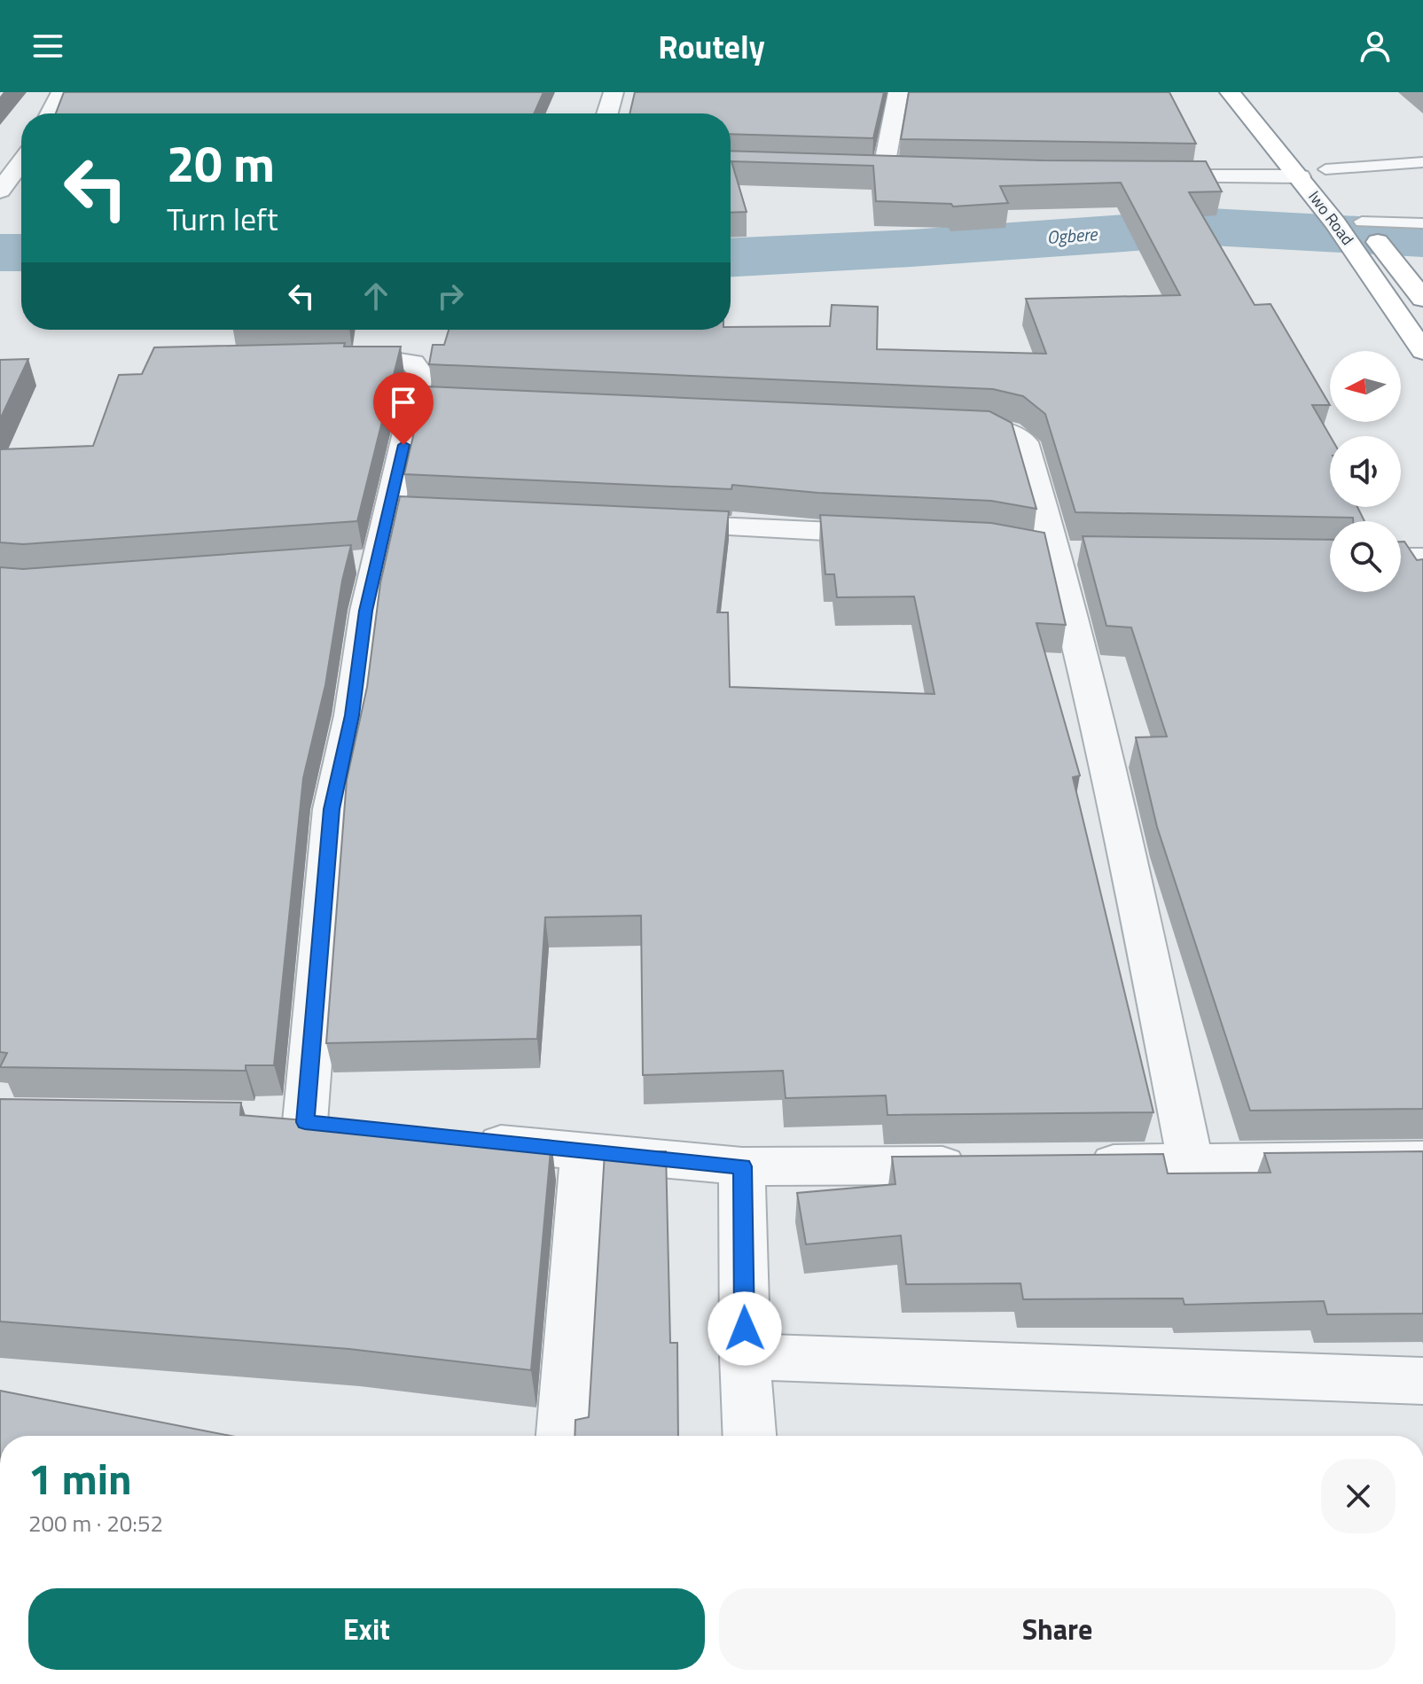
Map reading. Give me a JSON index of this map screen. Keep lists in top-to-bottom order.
{
  "streets": {
    "highway": ["Iwo Road"]
  },
  "water": ["Ogbere"],
  "north": "left",
  "page": {
    "header": "Routely",
    "turn": ["20 m", "Turn left"],
    "heading": ["1 min", "200 m · 20:52"],
    "buttons": ["Exit", "Share"]
  }
}
